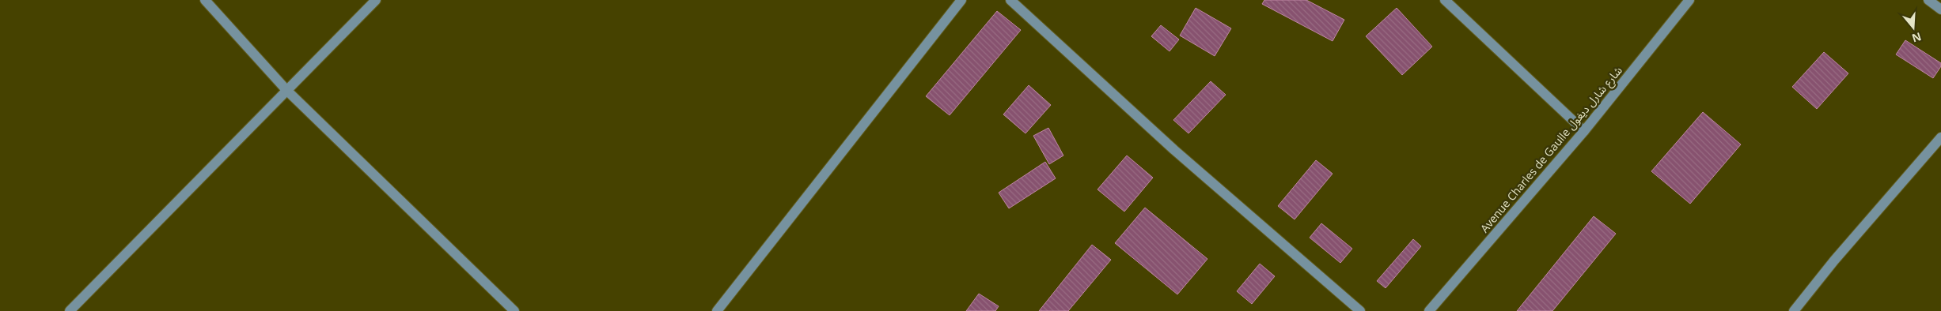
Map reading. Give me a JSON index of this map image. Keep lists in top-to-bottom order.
{
  "streets": {
    "street": ["Avenue Charles de Gaulle شارع شارل ديغول"]
  },
  "north": "bottom"
}
